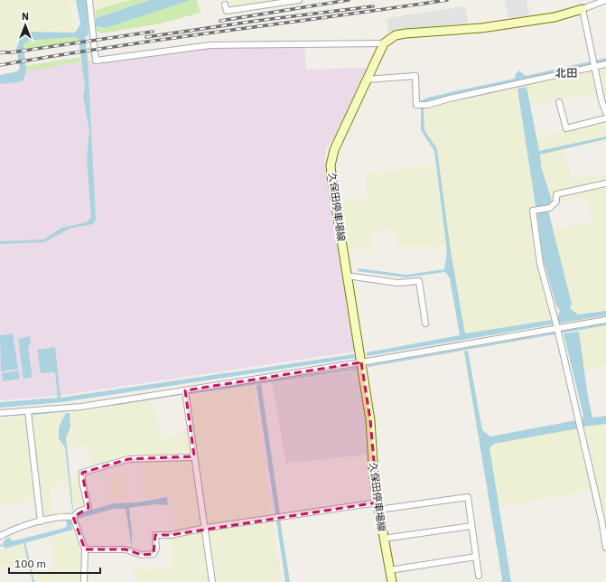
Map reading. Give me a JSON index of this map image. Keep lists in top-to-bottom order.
{
  "streets": {
    "main road": ["久保田停車場線"]
  },
  "districts": ["北田"],
  "scale_bar": "100 m",
  "north": "top"
}
